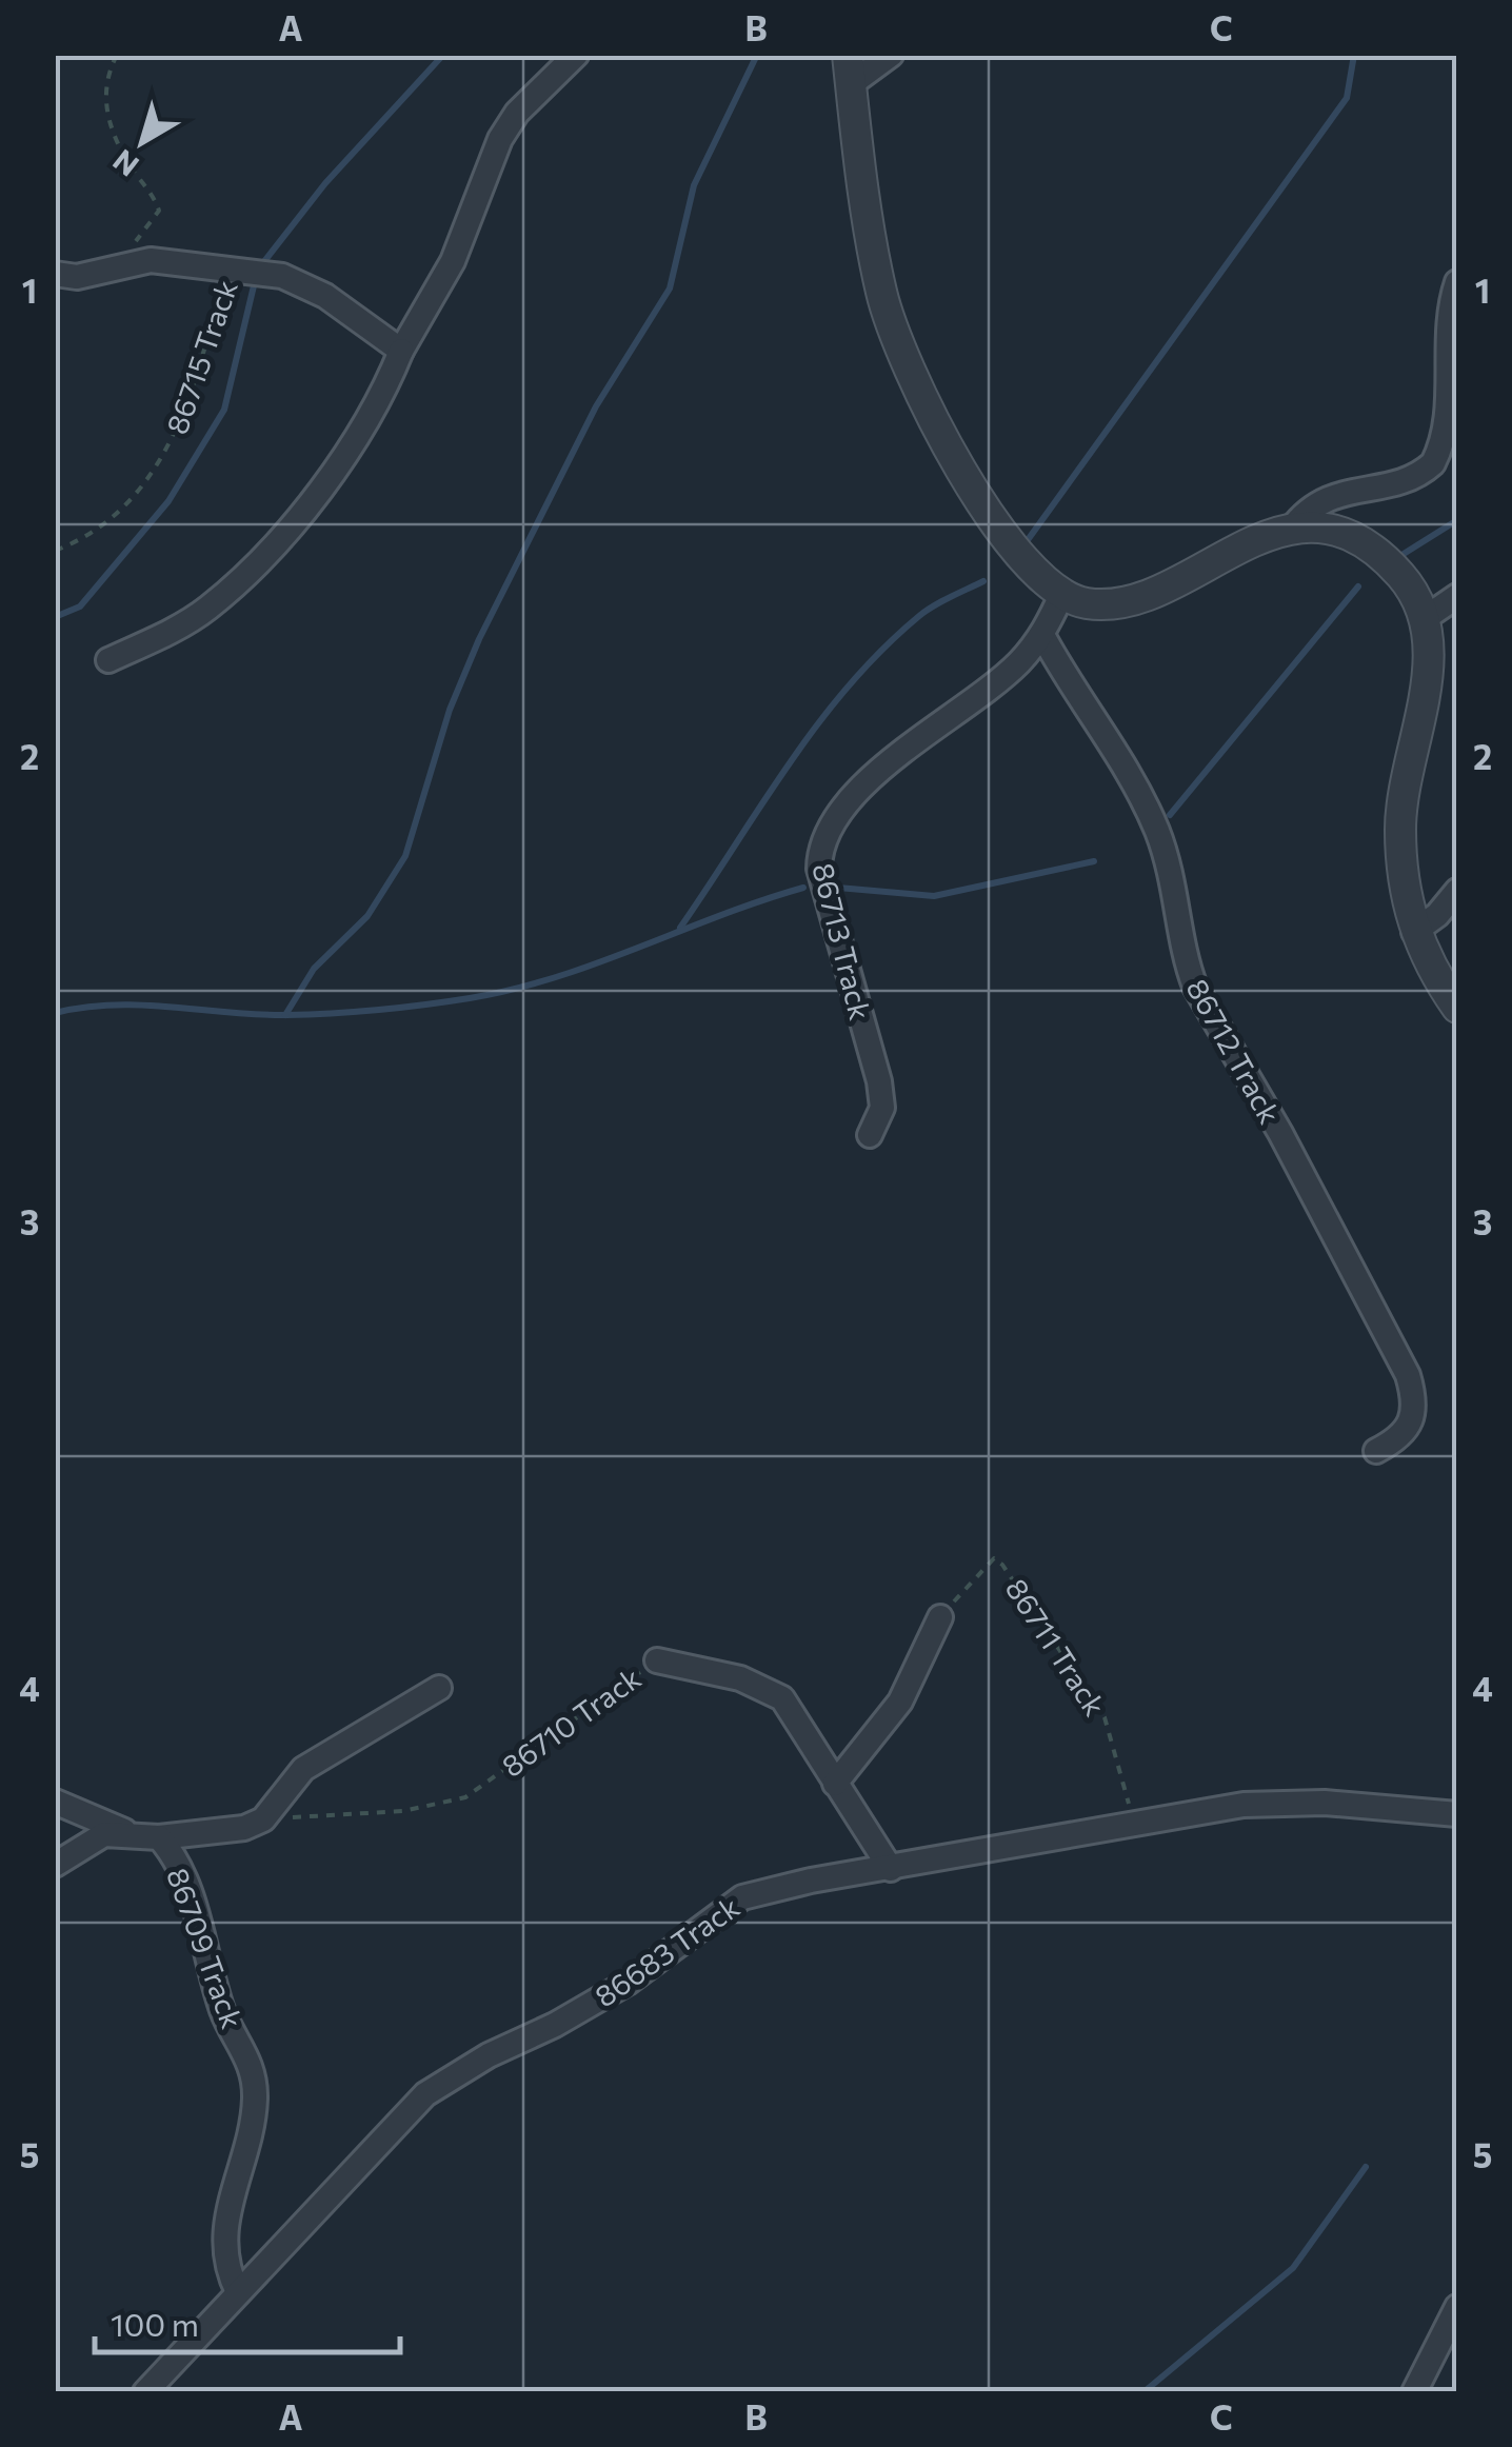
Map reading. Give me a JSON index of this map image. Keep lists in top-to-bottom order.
{
  "streets": {
    "street": [
      "86715 Track",
      "86713 Track",
      "86712 Track",
      "86710 Track",
      "86709 Track",
      "86683 Track"
    ],
    "path": ["86711 Track"]
  },
  "crossings": [
    ["86713 Track", "86712 Track"],
    ["86711 Track", "86683 Track"],
    ["86710 Track", "86683 Track"],
    ["86709 Track", "86683 Track"]
  ],
  "scale_bar": "100 m",
  "north": "bottom left",
  "grid": {
    "columns": ["A", "B", "C"],
    "rows": [
      "1",
      "2",
      "3",
      "4",
      "5"
    ]
  }
}
